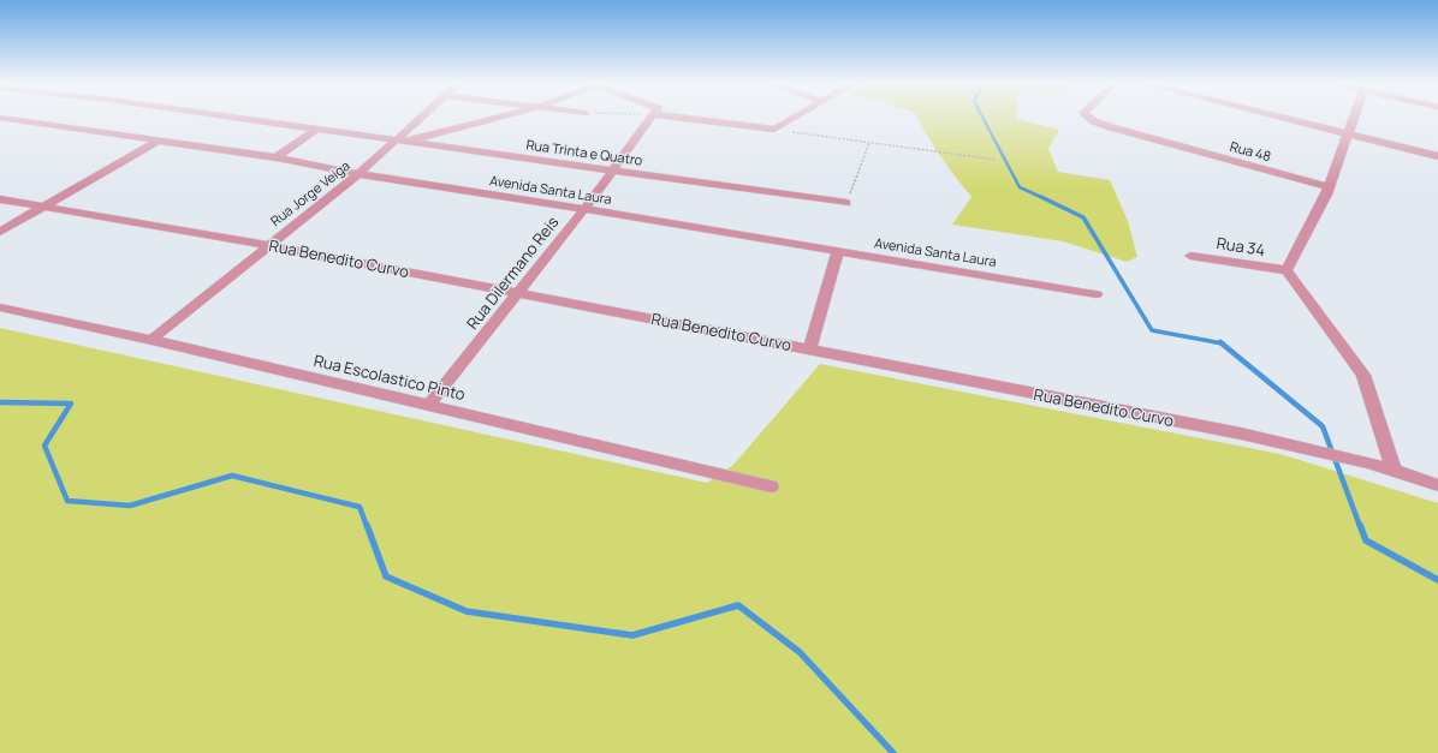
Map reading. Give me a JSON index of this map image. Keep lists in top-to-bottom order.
{
  "streets": {
    "street": [
      "Rua 48",
      "Rua Trinta e Quatro",
      "Avenida Santa Laura",
      "Rua Jorge Veiga",
      "Rua 34",
      "Rua Benedito Curvo",
      "Rua Dilermano Reis",
      "Rua Escolastico Pinto"
    ]
  },
  "crossings": [
    ["Rua Trinta e Quatro", "Rua Jorge Veiga"],
    ["Rua Trinta e Quatro", "Rua Dilermano Reis"],
    ["Avenida Santa Laura", "Rua Jorge Veiga"],
    ["Avenida Santa Laura", "Rua Dilermano Reis"],
    ["Rua Jorge Veiga", "Rua Benedito Curvo"],
    ["Rua Jorge Veiga", "Rua Escolastico Pinto"],
    ["Rua Benedito Curvo", "Rua Dilermano Reis"],
    ["Rua Dilermano Reis", "Rua Escolastico Pinto"]
  ]
}
